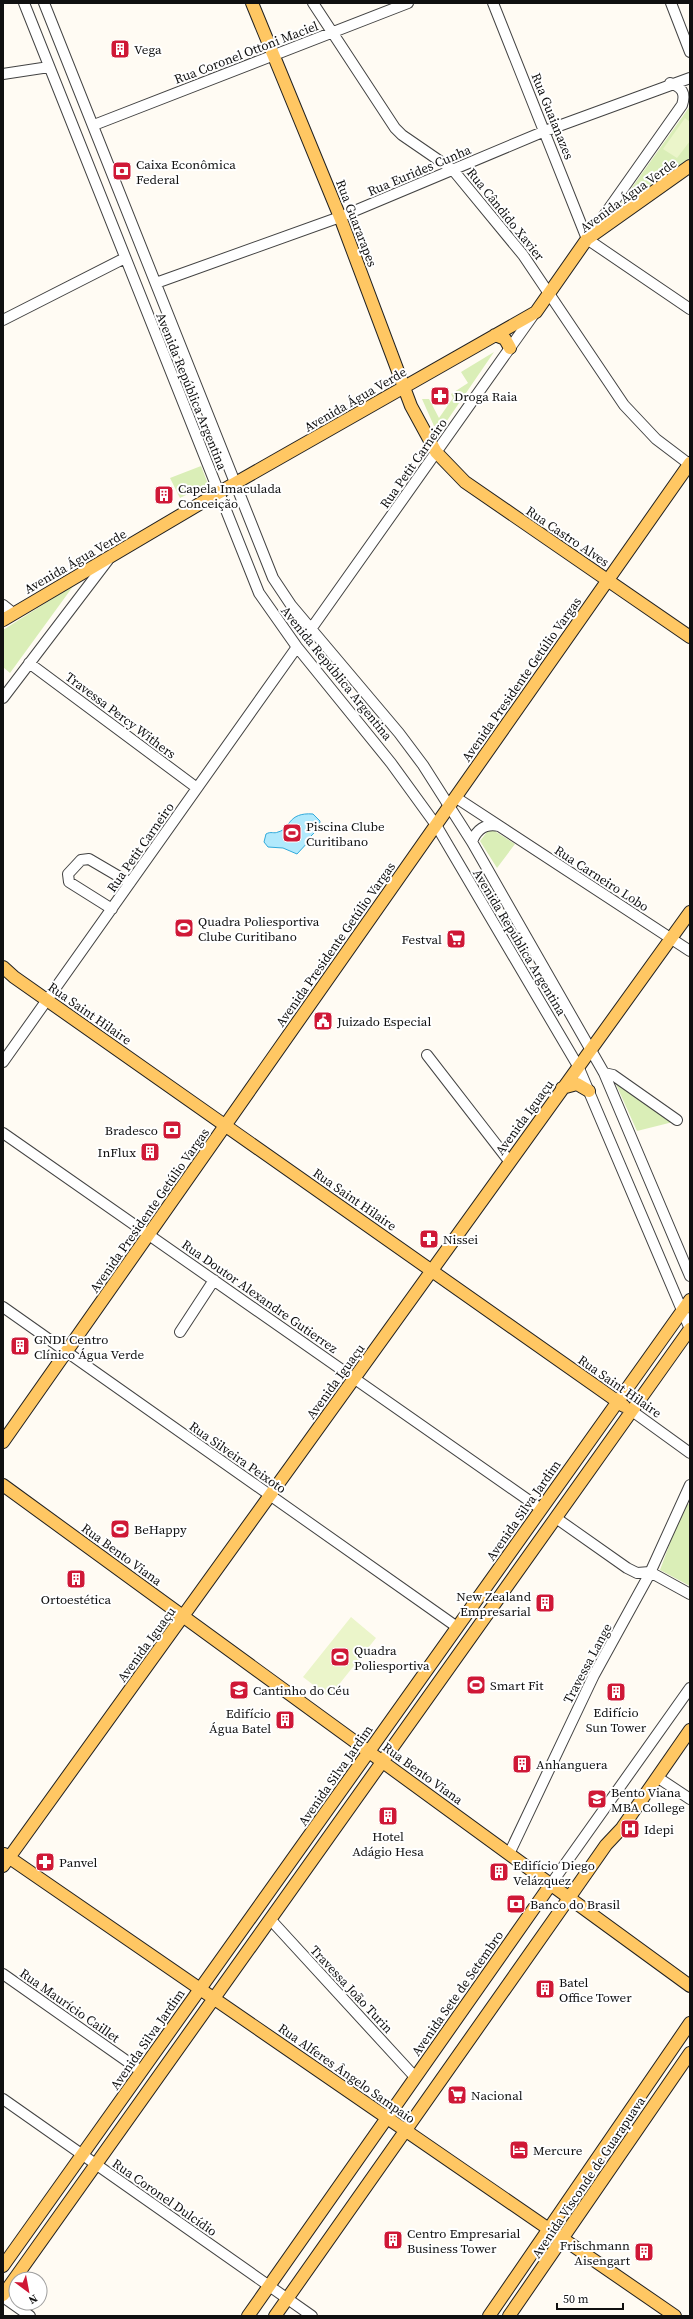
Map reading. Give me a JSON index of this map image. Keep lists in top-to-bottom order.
{
  "streets": {
    "main road": [
      "Avenida Água Verde",
      "Rua Guararapes",
      "Rua Castro Alves",
      "Avenida Presidente Getúlio Vargas",
      "Rua Saint Hilaire",
      "Avenida Iguaçu",
      "Avenida Silva Jardim",
      "Rua Bento Viana",
      "Avenida Sete de Setembro",
      "Rua Alferes Ângelo Sampaio",
      "Avenida Visconde de Guarapuava"
    ],
    "street": [
      "Rua Coronel Ottoni Maciel",
      "Rua Guaianazes",
      "Rua Eurides Cunha",
      "Rua Cândido Xavier",
      "Avenida República Argentina",
      "Rua Petit Carneiro",
      "Travessa Percy Withers",
      "Rua Carneiro Lobo",
      "Rua Doutor Alexandre Gutierrez",
      "Rua Silveira Peixoto",
      "Travessa Lange",
      "Travessa João Turin",
      "Rua Maurício Caillet",
      "Rua Coronel Dulcídio"
    ]
  },
  "crossings": [
    ["Rua Coronel Ottoni Maciel", "Rua Cândido Xavier"],
    ["Rua Coronel Ottoni Maciel", "Rua Guararapes"],
    ["Rua Coronel Ottoni Maciel", "Avenida República Argentina"],
    ["Rua Guaianazes", "Rua Eurides Cunha"],
    ["Rua Guaianazes", "Avenida Água Verde"],
    ["Rua Eurides Cunha", "Rua Cândido Xavier"],
    ["Rua Eurides Cunha", "Rua Guararapes"],
    ["Rua Eurides Cunha", "Avenida República Argentina"],
    ["Avenida Água Verde", "Rua Cândido Xavier"],
    ["Avenida Água Verde", "Rua Guararapes"],
    ["Avenida Água Verde", "Avenida República Argentina"],
    ["Avenida Água Verde", "Rua Petit Carneiro"],
    ["Rua Cândido Xavier", "Avenida Presidente Getúlio Vargas"],
    ["Rua Guararapes", "Rua Petit Carneiro"],
    ["Rua Guararapes", "Rua Castro Alves"],
    ["Avenida República Argentina", "Rua Petit Carneiro"],
    ["Avenida República Argentina", "Avenida Presidente Getúlio Vargas"],
    ["Avenida República Argentina", "Rua Carneiro Lobo"],
    ["Avenida República Argentina", "Avenida Iguaçu"],
    ["Avenida República Argentina", "Avenida Silva Jardim"],
    ["Rua Petit Carneiro", "Rua Castro Alves"],
    ["Rua Petit Carneiro", "Travessa Percy Withers"],
    ["Rua Petit Carneiro", "Rua Saint Hilaire"],
    ["Rua Castro Alves", "Avenida Presidente Getúlio Vargas"],
    ["Avenida Presidente Getúlio Vargas", "Rua Carneiro Lobo"],
    ["Avenida Presidente Getúlio Vargas", "Rua Saint Hilaire"],
    ["Avenida Presidente Getúlio Vargas", "Rua Doutor Alexandre Gutierrez"],
    ["Avenida Presidente Getúlio Vargas", "Rua Silveira Peixoto"],
    ["Rua Carneiro Lobo", "Avenida Iguaçu"],
    ["Rua Saint Hilaire", "Avenida Iguaçu"],
    ["Rua Saint Hilaire", "Avenida Silva Jardim"],
    ["Avenida Iguaçu", "Rua Doutor Alexandre Gutierrez"],
    ["Avenida Iguaçu", "Rua Silveira Peixoto"],
    ["Avenida Iguaçu", "Rua Bento Viana"],
    ["Avenida Iguaçu", "Rua Alferes Ângelo Sampaio"],
    ["Rua Doutor Alexandre Gutierrez", "Avenida Silva Jardim"],
    ["Rua Silveira Peixoto", "Avenida Silva Jardim"],
    ["Avenida Silva Jardim", "Rua Bento Viana"],
    ["Avenida Silva Jardim", "Rua Maurício Caillet"],
    ["Avenida Silva Jardim", "Rua Alferes Ângelo Sampaio"],
    ["Avenida Silva Jardim", "Rua Coronel Dulcídio"],
    ["Rua Bento Viana", "Travessa Lange"],
    ["Rua Bento Viana", "Avenida Sete de Setembro"],
    ["Travessa João Turin", "Avenida Sete de Setembro"],
    ["Avenida Sete de Setembro", "Rua Alferes Ângelo Sampaio"],
    ["Avenida Sete de Setembro", "Rua Coronel Dulcídio"],
    ["Rua Alferes Ângelo Sampaio", "Avenida Visconde de Guarapuava"]
  ],
  "places": {
    "building": [
      "Vega",
      "Capela Imaculada Conceição",
      "InFlux",
      "GNDI Centro Clínico Água Verde",
      "Ortoestética",
      "New Zealand Empresarial",
      "Edifício Sun Tower",
      "Edifício Água Batel",
      "Anhanguera",
      "Hotel Adágio Hesa",
      "Edifício Diego Velázquez",
      "Batel Office Tower",
      "Centro Empresarial Business Tower",
      "Frischmann Aisengart"
    ],
    "bank": ["Caixa Econômica Federal", "Bradesco", "Banco do Brasil"],
    "pharmacy": ["Droga Raia", "Nissei", "Panvel"],
    "sports": [
      "Piscina Clube Curitibano",
      "Quadra Poliesportiva Clube Curitibano",
      "BeHappy",
      "Quadra Poliesportiva",
      "Smart Fit"
    ],
    "supermarket": ["Festval", "Nacional"],
    "public building": ["Juizado Especial"],
    "school or university": ["Cantinho do Céu", "Bento Viana MBA College"],
    "hospital": ["Idepi"],
    "hotel": ["Mercure"]
  },
  "scale_bar": "50 m",
  "north": "bottom right"
}
